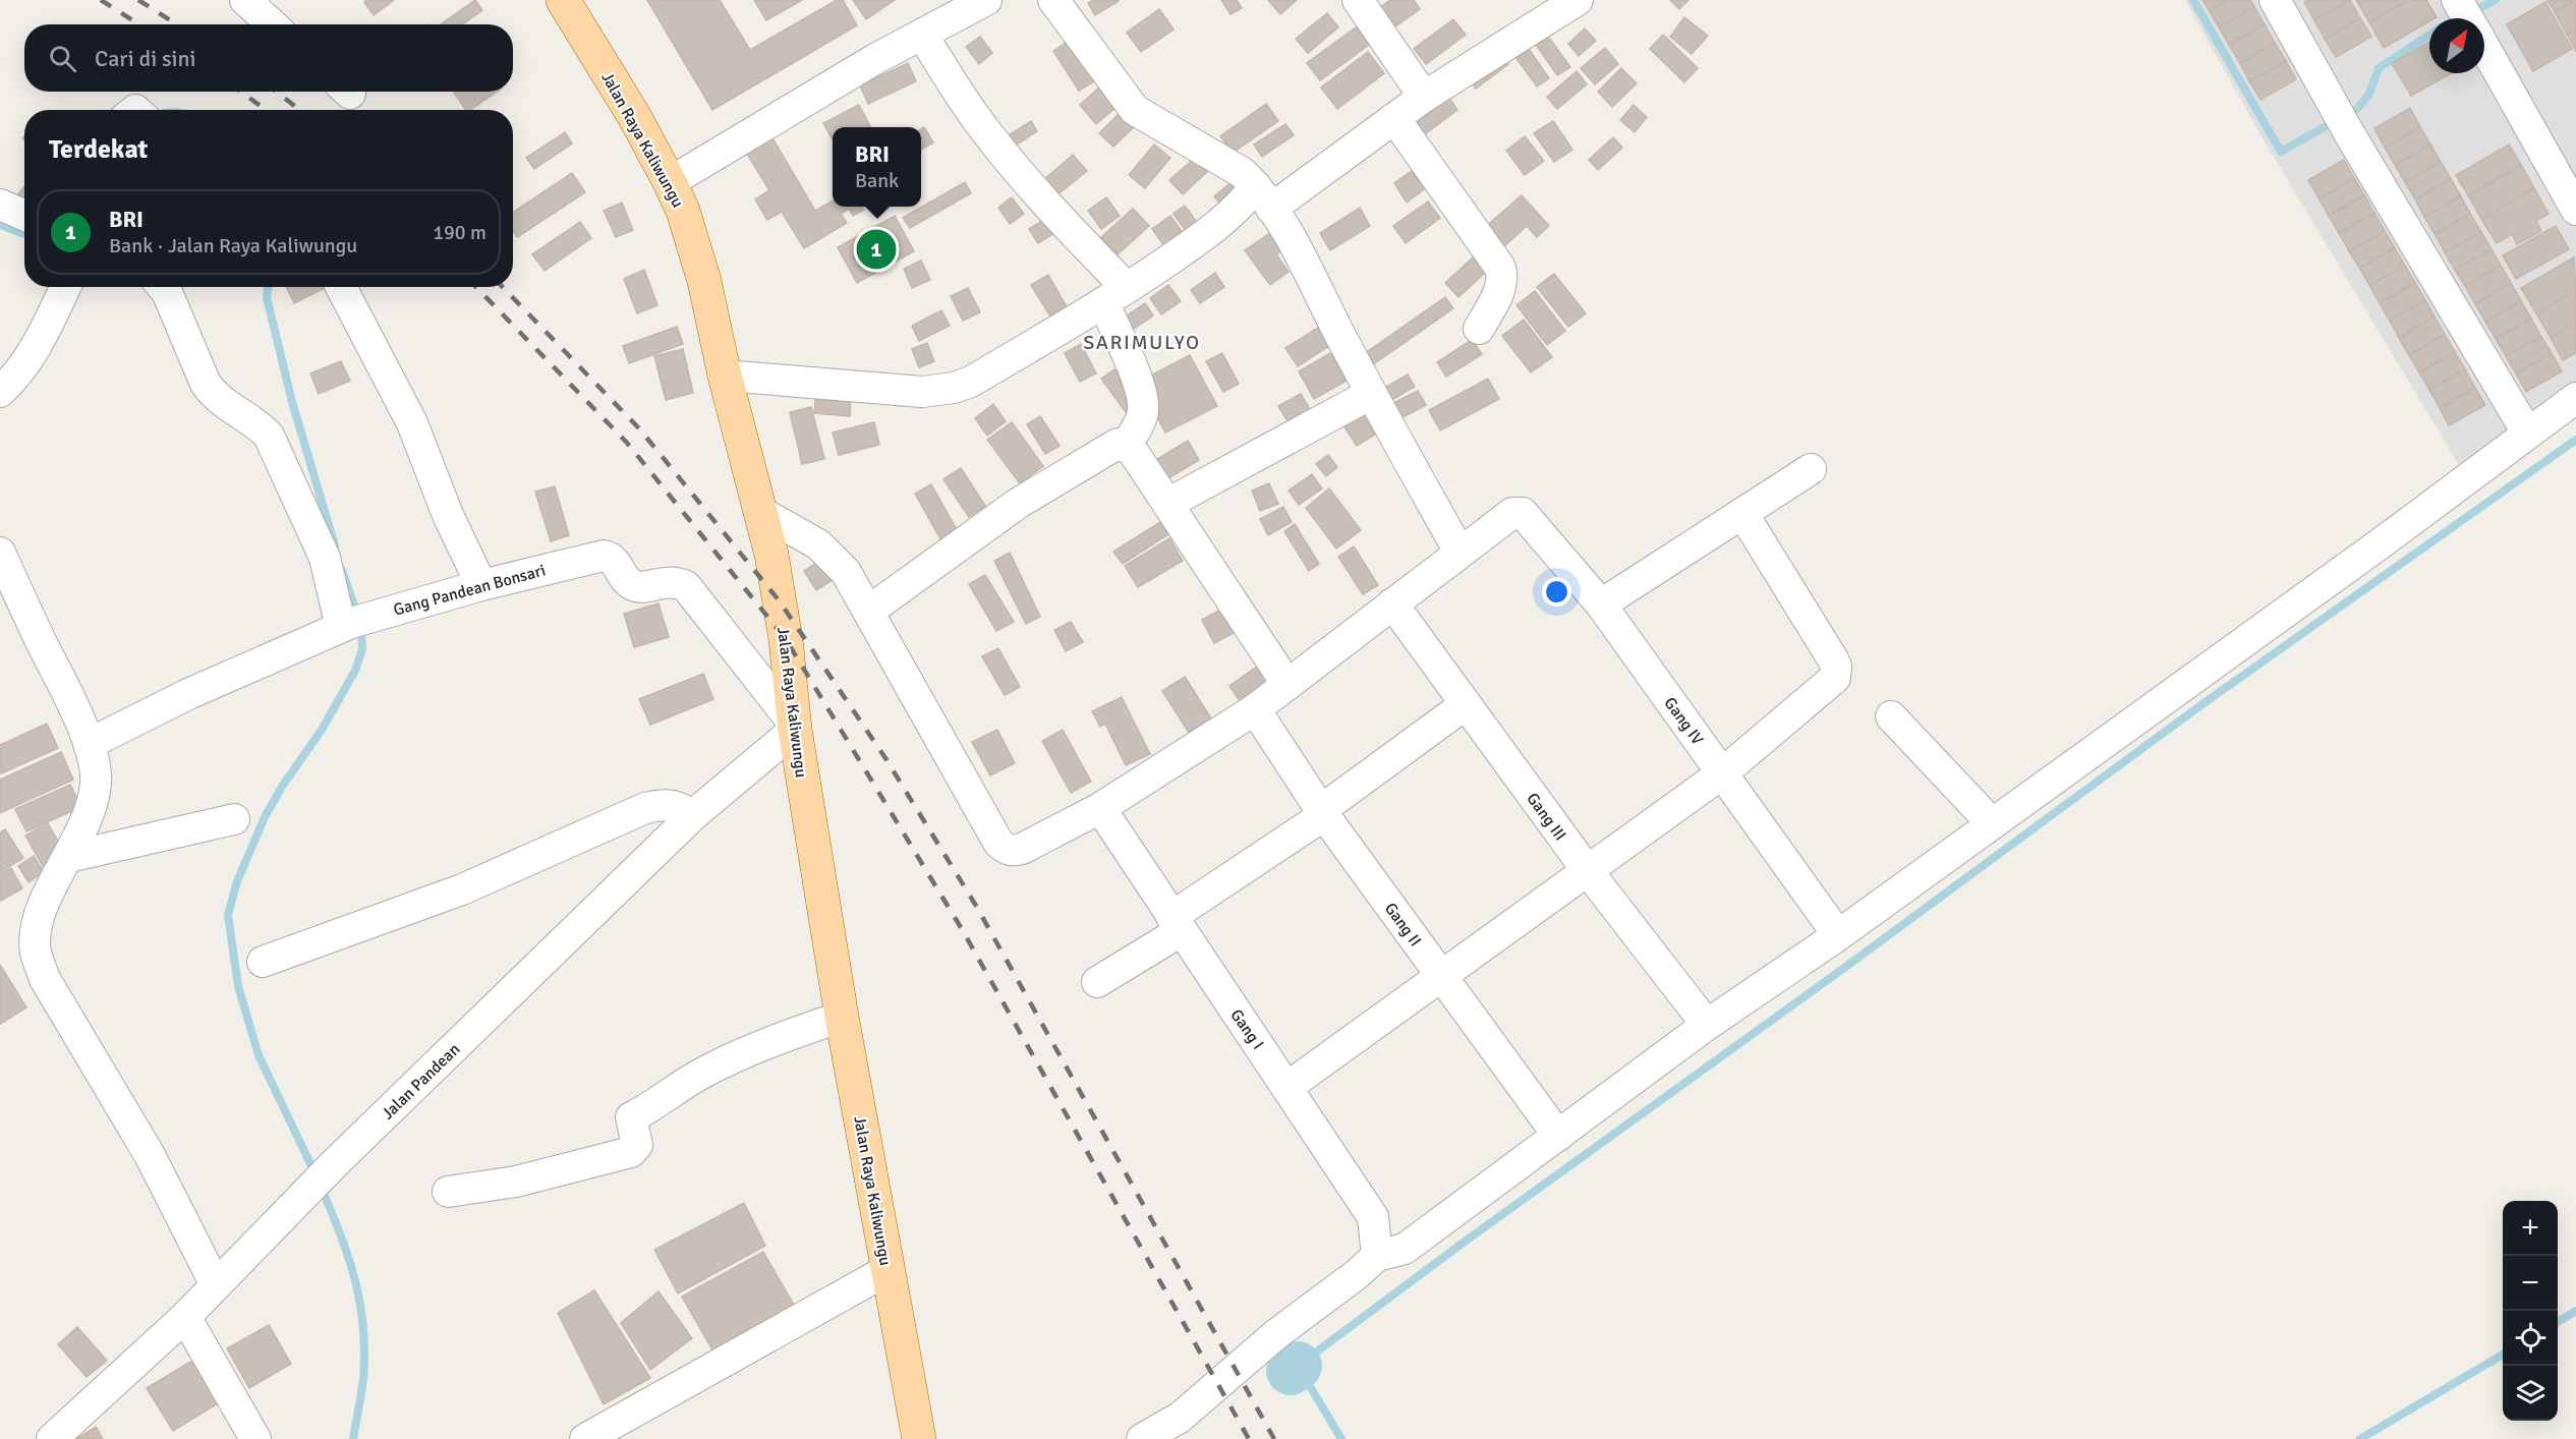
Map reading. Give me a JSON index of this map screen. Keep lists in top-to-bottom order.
{
  "streets": {
    "main road": ["Jalan Raya Kaliwungu"],
    "street": [
      "Gang Pandean Bonsari",
      "Gang IV",
      "Gang III",
      "Gang II",
      "Gang I",
      "Jalan Pandean"
    ]
  },
  "crossings": [
    ["Jalan Raya Kaliwungu", "Gang Pandean Bonsari"],
    ["Jalan Raya Kaliwungu", "Jalan Pandean"],
    ["Gang Pandean Bonsari", "Jalan Pandean"]
  ],
  "districts": ["SARIMULYO"],
  "north": "top right",
  "page": {
    "search": "Cari di sini",
    "heading": "Terdekat",
    "popup": ["BRI", "Bank"],
    "list": [
      {
        "mark": "1",
        "name": "BRI",
        "note": "Bank · Jalan Raya Kaliwungu",
        "value": "190 m"
      }
    ],
    "pins": "1",
    "map_buttons": ["+", "−"]
  }
}
